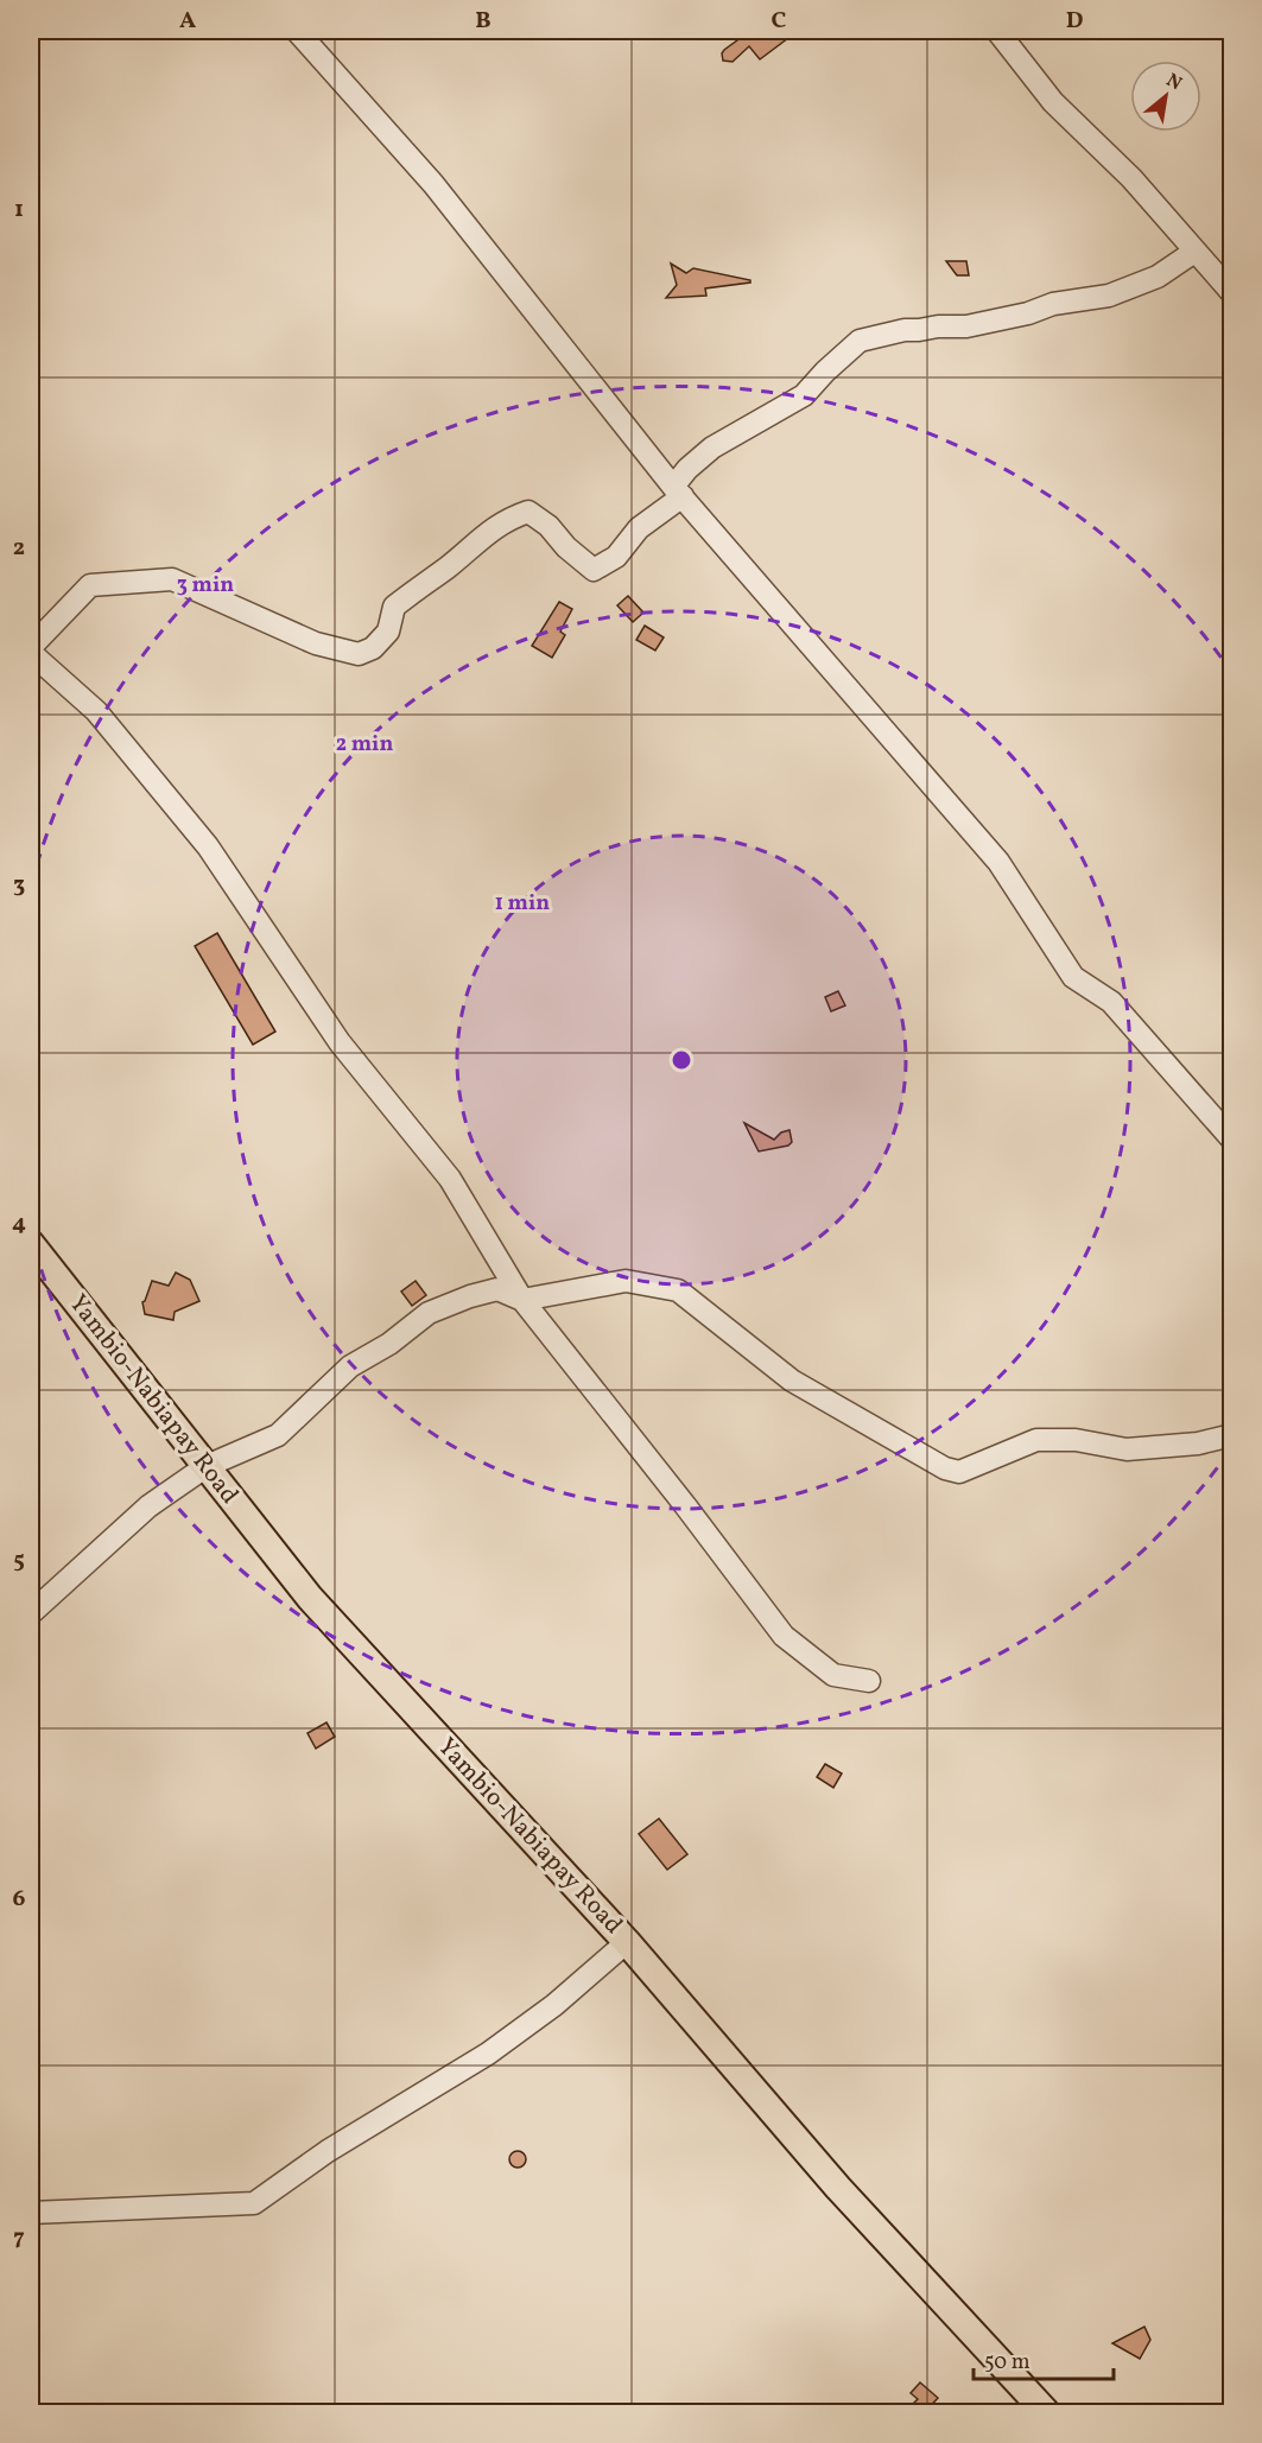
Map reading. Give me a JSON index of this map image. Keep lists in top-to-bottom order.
{
  "streets": {
    "main road": ["Yambio-Nabiapay Road"]
  },
  "scale_bar": "50 m",
  "north": "top right",
  "grid": {
    "columns": [
      "A",
      "B",
      "C",
      "D"
    ],
    "rows": [
      "1",
      "2",
      "3",
      "4",
      "5",
      "6",
      "7"
    ]
  },
  "rings": ["3 min", "2 min", "1 min"]
}
